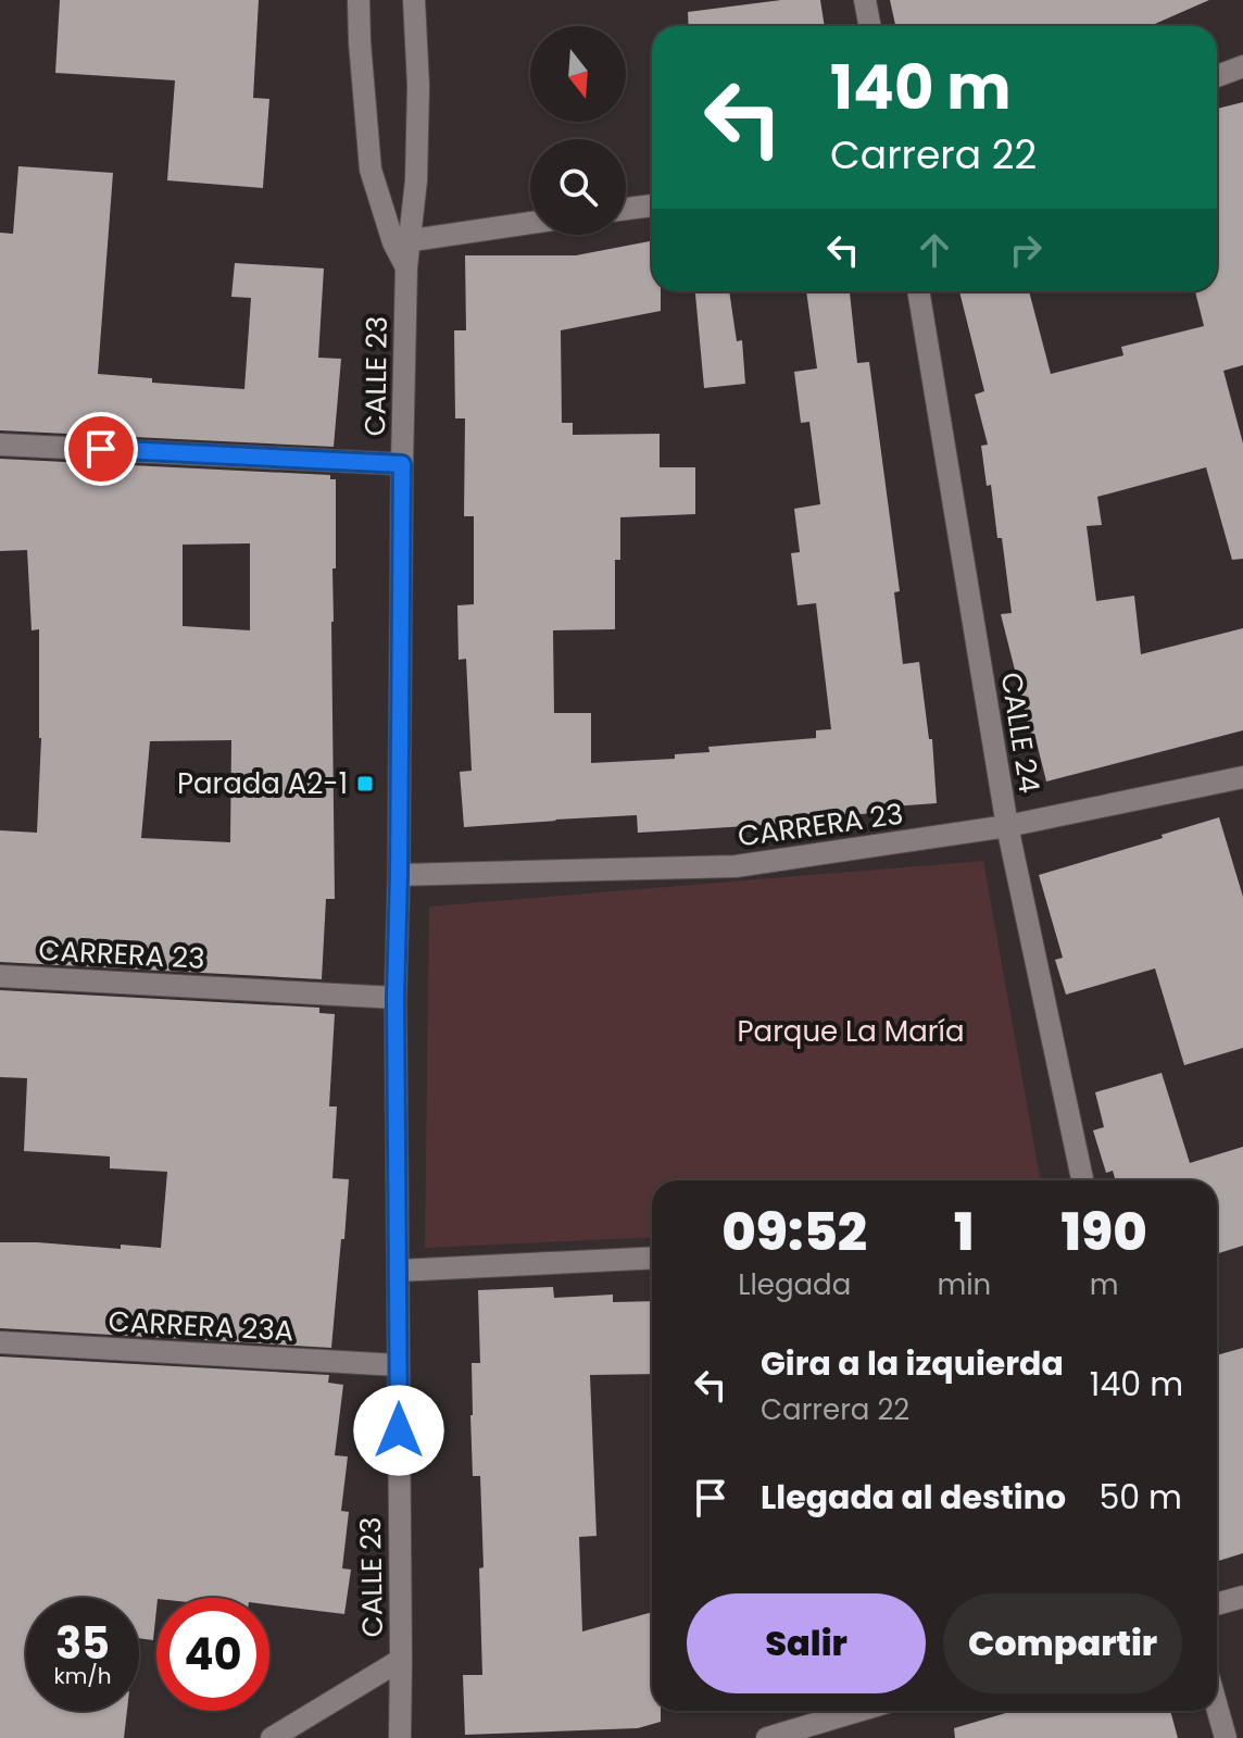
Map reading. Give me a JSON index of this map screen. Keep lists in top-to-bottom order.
{
  "streets": {
    "street": [
      "CALLE 23",
      "CALLE 24",
      "CARRERA 23",
      "CARRERA 23A"
    ]
  },
  "crossings": [
    ["CALLE 23", "CARRERA 23"],
    ["CALLE 23", "CARRERA 23A"],
    ["CALLE 24", "CARRERA 23"]
  ],
  "parks": ["Parque La María"],
  "places": {
    "transit": ["Parada A2-1"]
  },
  "north": "bottom",
  "page": {
    "turn": ["140 m", "Carrera 22"],
    "eta": [
      "09:52",
      "Llegada",
      "1",
      "min",
      "190",
      "m"
    ],
    "list": [
      {
        "name": "Gira a la izquierda",
        "note": "Carrera 22",
        "value": "140 m"
      },
      {
        "name": "Llegada al destino",
        "value": "50 m"
      }
    ],
    "buttons": ["Salir", "Compartir"],
    "speed": "35 km/h",
    "limit": "40"
  }
}
